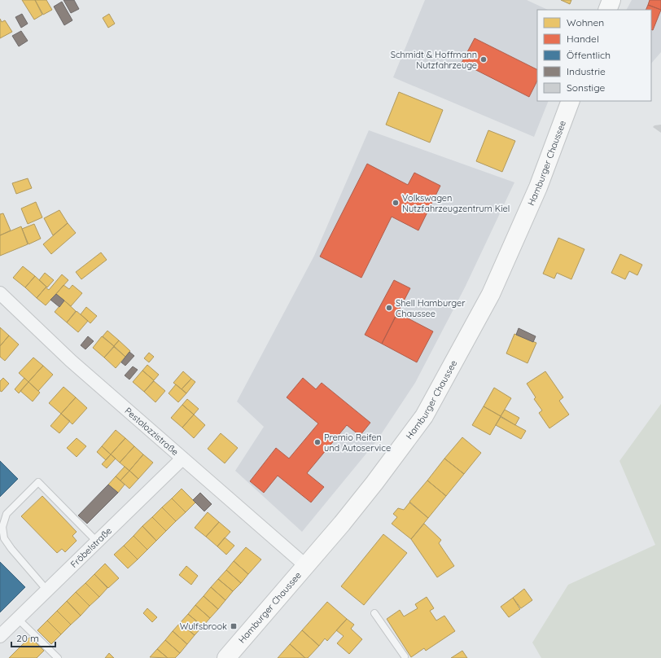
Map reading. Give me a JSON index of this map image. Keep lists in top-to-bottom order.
{
  "streets": {
    "main road": ["Hamburger Chaussee"],
    "street": ["Pestalozzistraße", "Fröbelstraße"]
  },
  "crossings": [
    ["Hamburger Chaussee", "Pestalozzistraße"],
    ["Pestalozzistraße", "Fröbelstraße"]
  ],
  "places": {
    "other": [
      "Schmidt & Hoffmann Nutzfahrzeuge",
      "Volkswagen Nutzfahrzeugzentrum Kiel",
      "Shell Hamburger Chaussee",
      "Premio Reifen und Autoservice"
    ],
    "transit": ["Wulfsbrook"]
  },
  "legend": [
    "Wohnen",
    "Handel",
    "Öffentlich",
    "Industrie",
    "Sonstige"
  ],
  "scale_bar": "20 m"
}
